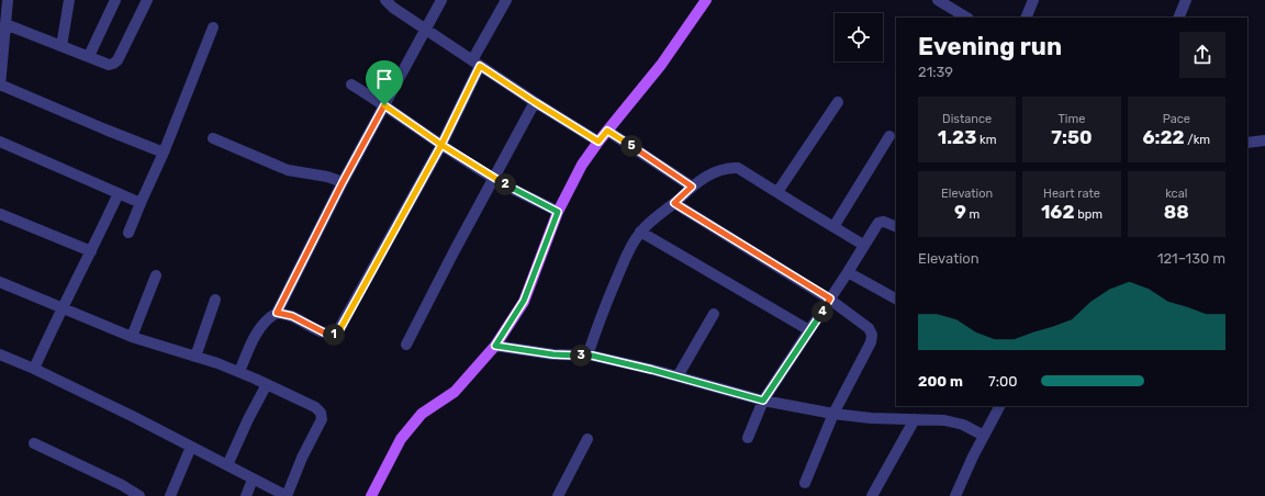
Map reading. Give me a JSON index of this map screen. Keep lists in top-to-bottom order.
{
  "page": {
    "heading": ["Evening run", "21:39"],
    "stats": [
      ["Distance", "1.23 km"],
      ["Time", "7:50"],
      ["Pace", "6:22 /km"],
      ["Elevation", "9 m"],
      ["Heart rate", "162 bpm"],
      ["kcal", "88"]
    ],
    "pins": [
      "5",
      "2",
      "4",
      "1",
      "3"
    ],
    "chart": ["Elevation", "121–130 m"],
    "list": [
      {
        "name": "200 m",
        "note": "7:00"
      }
    ]
  }
}
